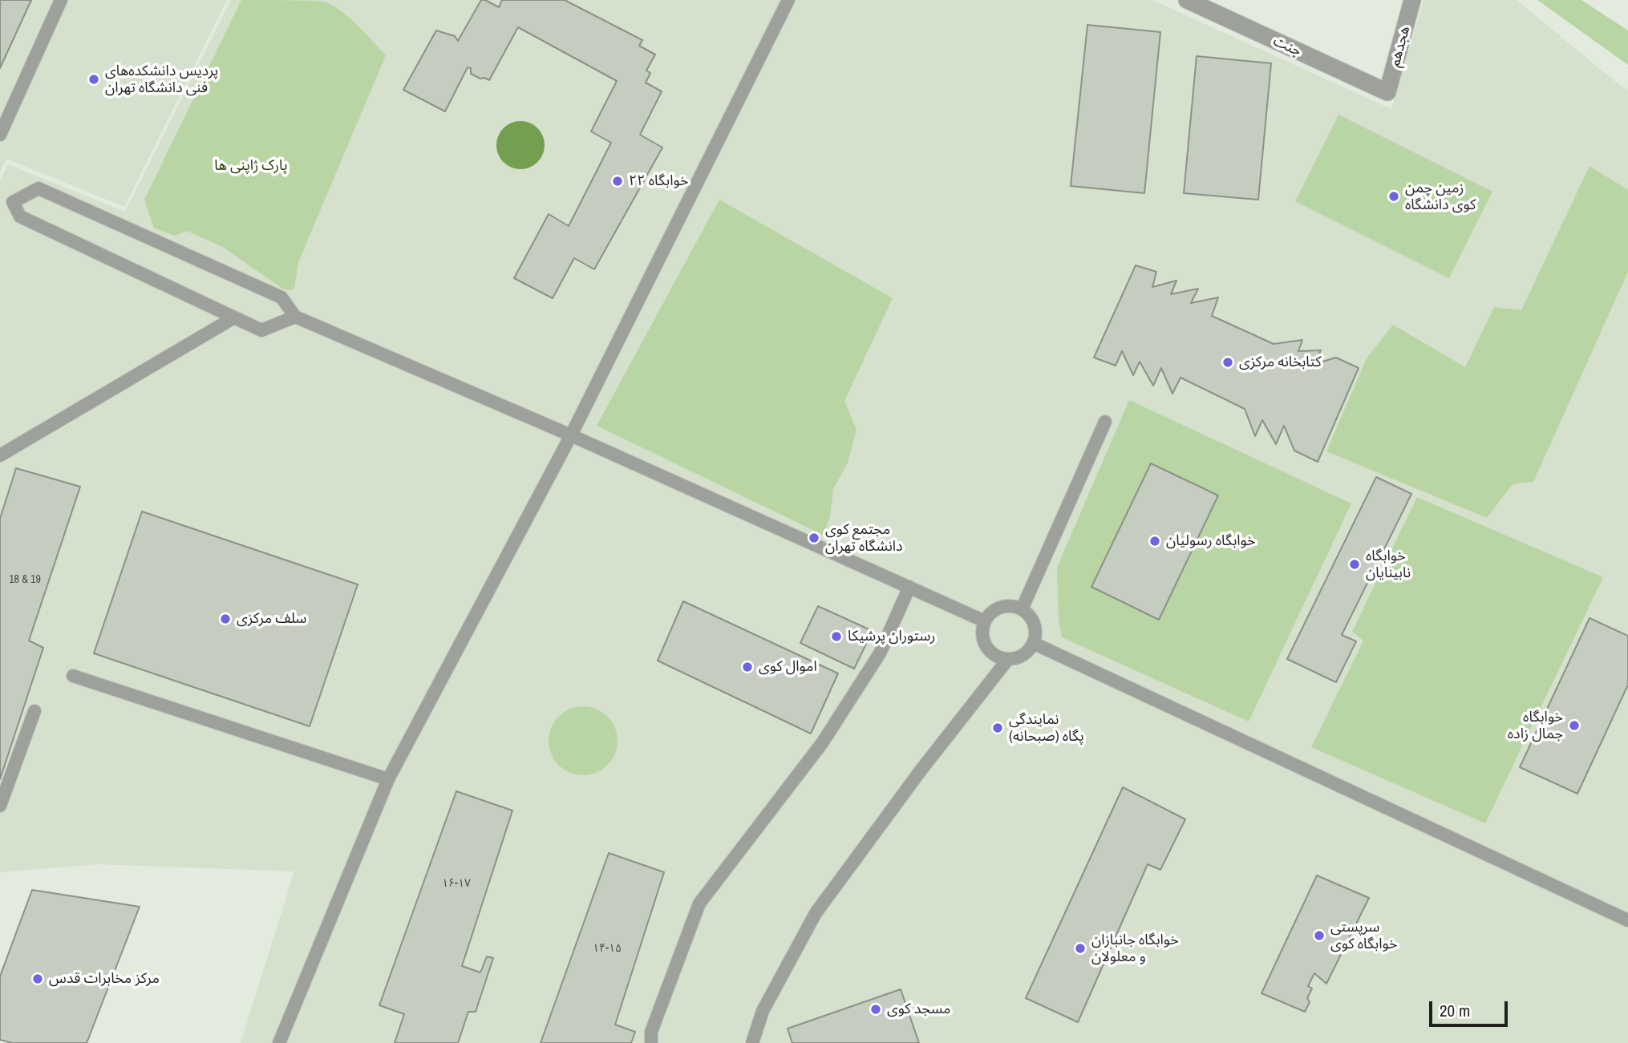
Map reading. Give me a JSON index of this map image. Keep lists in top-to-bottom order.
{
  "streets": {
    "street": ["جنت", "هجدهم"]
  },
  "crossings": [
    ["جنت", "هجدهم"]
  ],
  "parks": ["پارک ژاپنی ها"],
  "places": [
    "پردیس دانشکده‌های فنی دانشگاه تهران",
    "خوابگاه ۲۲",
    "زمین چمن کوی دانشگاه",
    "کتابخانه مرکزی",
    "مجتمع کوی دانشگاه تهران",
    "خوابگاه رسولیان",
    "خوابگاه نابینایان",
    "سلف مرکزی",
    "رستوران پرشیکا",
    "اموال کوی",
    "خوابگاه جمال زاده",
    "نمایندگی پگاه (صبحانه)",
    "سرپستی خوابگاه کوی",
    "خوابگاه جانبازان و معلولان",
    "مرکز مخابرات قدس",
    "مسجد کوی"
  ],
  "house_numbers": ["18 & 19", "۱۶-۱۷", "۱۴-۱۵"],
  "scale_bar": "20 m"
}
